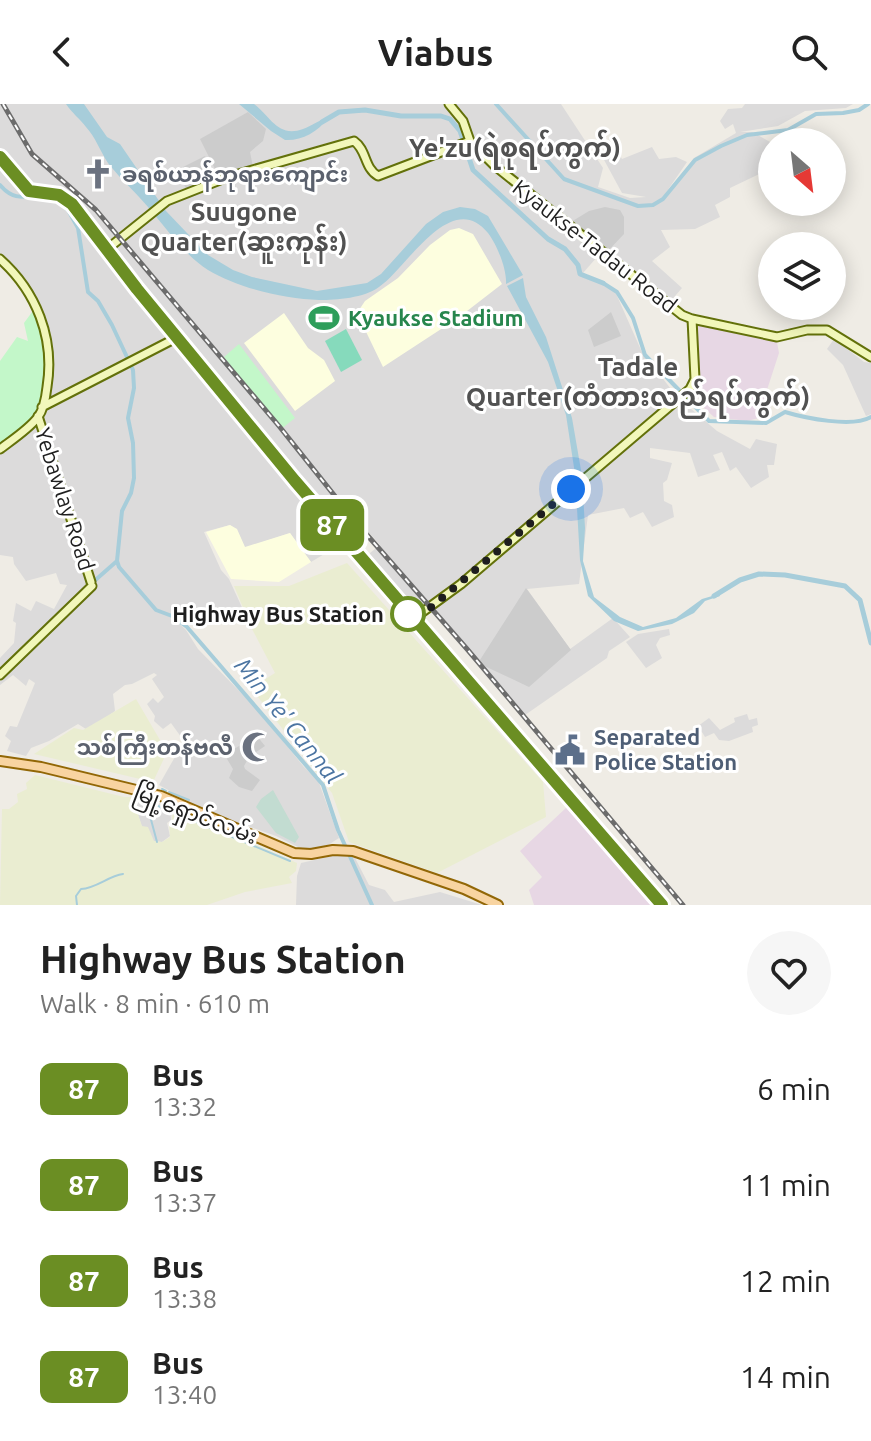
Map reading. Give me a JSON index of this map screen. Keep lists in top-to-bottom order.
{
  "streets": {
    "main road": ["Kyaukse-Tadau Road", "Yebawlay Road", "မြို့ရှောင်လမ်း"]
  },
  "districts": ["Ye'zu(ရဲစုရပ်ကွက်)", "Suugone Quarter(ဆူးကုန်း)", "Tadale Quarter(တံတားလည်ရပ်ကွက်)"],
  "water": ["Min Ye' Cannal"],
  "places": {
    "church": ["ခရစ်ယာန်ဘုရားကျောင်း"],
    "sports": ["Kyaukse Stadium"],
    "other": ["Highway Bus Station"],
    "mosque": ["သစ်ကြီးတန်ဗလီ"],
    "public building": ["Separated Police Station"]
  },
  "lines": ["bus line 87"],
  "north": "bottom right",
  "page": {
    "header": "Viabus",
    "on_map": "87",
    "heading": ["Highway Bus Station", "Walk · 8 min · 610 m"],
    "list": [
      {
        "mark": "87",
        "name": "Bus",
        "note": "13:32",
        "value": "6 min"
      },
      {
        "mark": "87",
        "name": "Bus",
        "note": "13:37",
        "value": "11 min"
      },
      {
        "mark": "87",
        "name": "Bus",
        "note": "13:38",
        "value": "12 min"
      },
      {
        "mark": "87",
        "name": "Bus",
        "note": "13:40",
        "value": "14 min"
      }
    ]
  }
}
